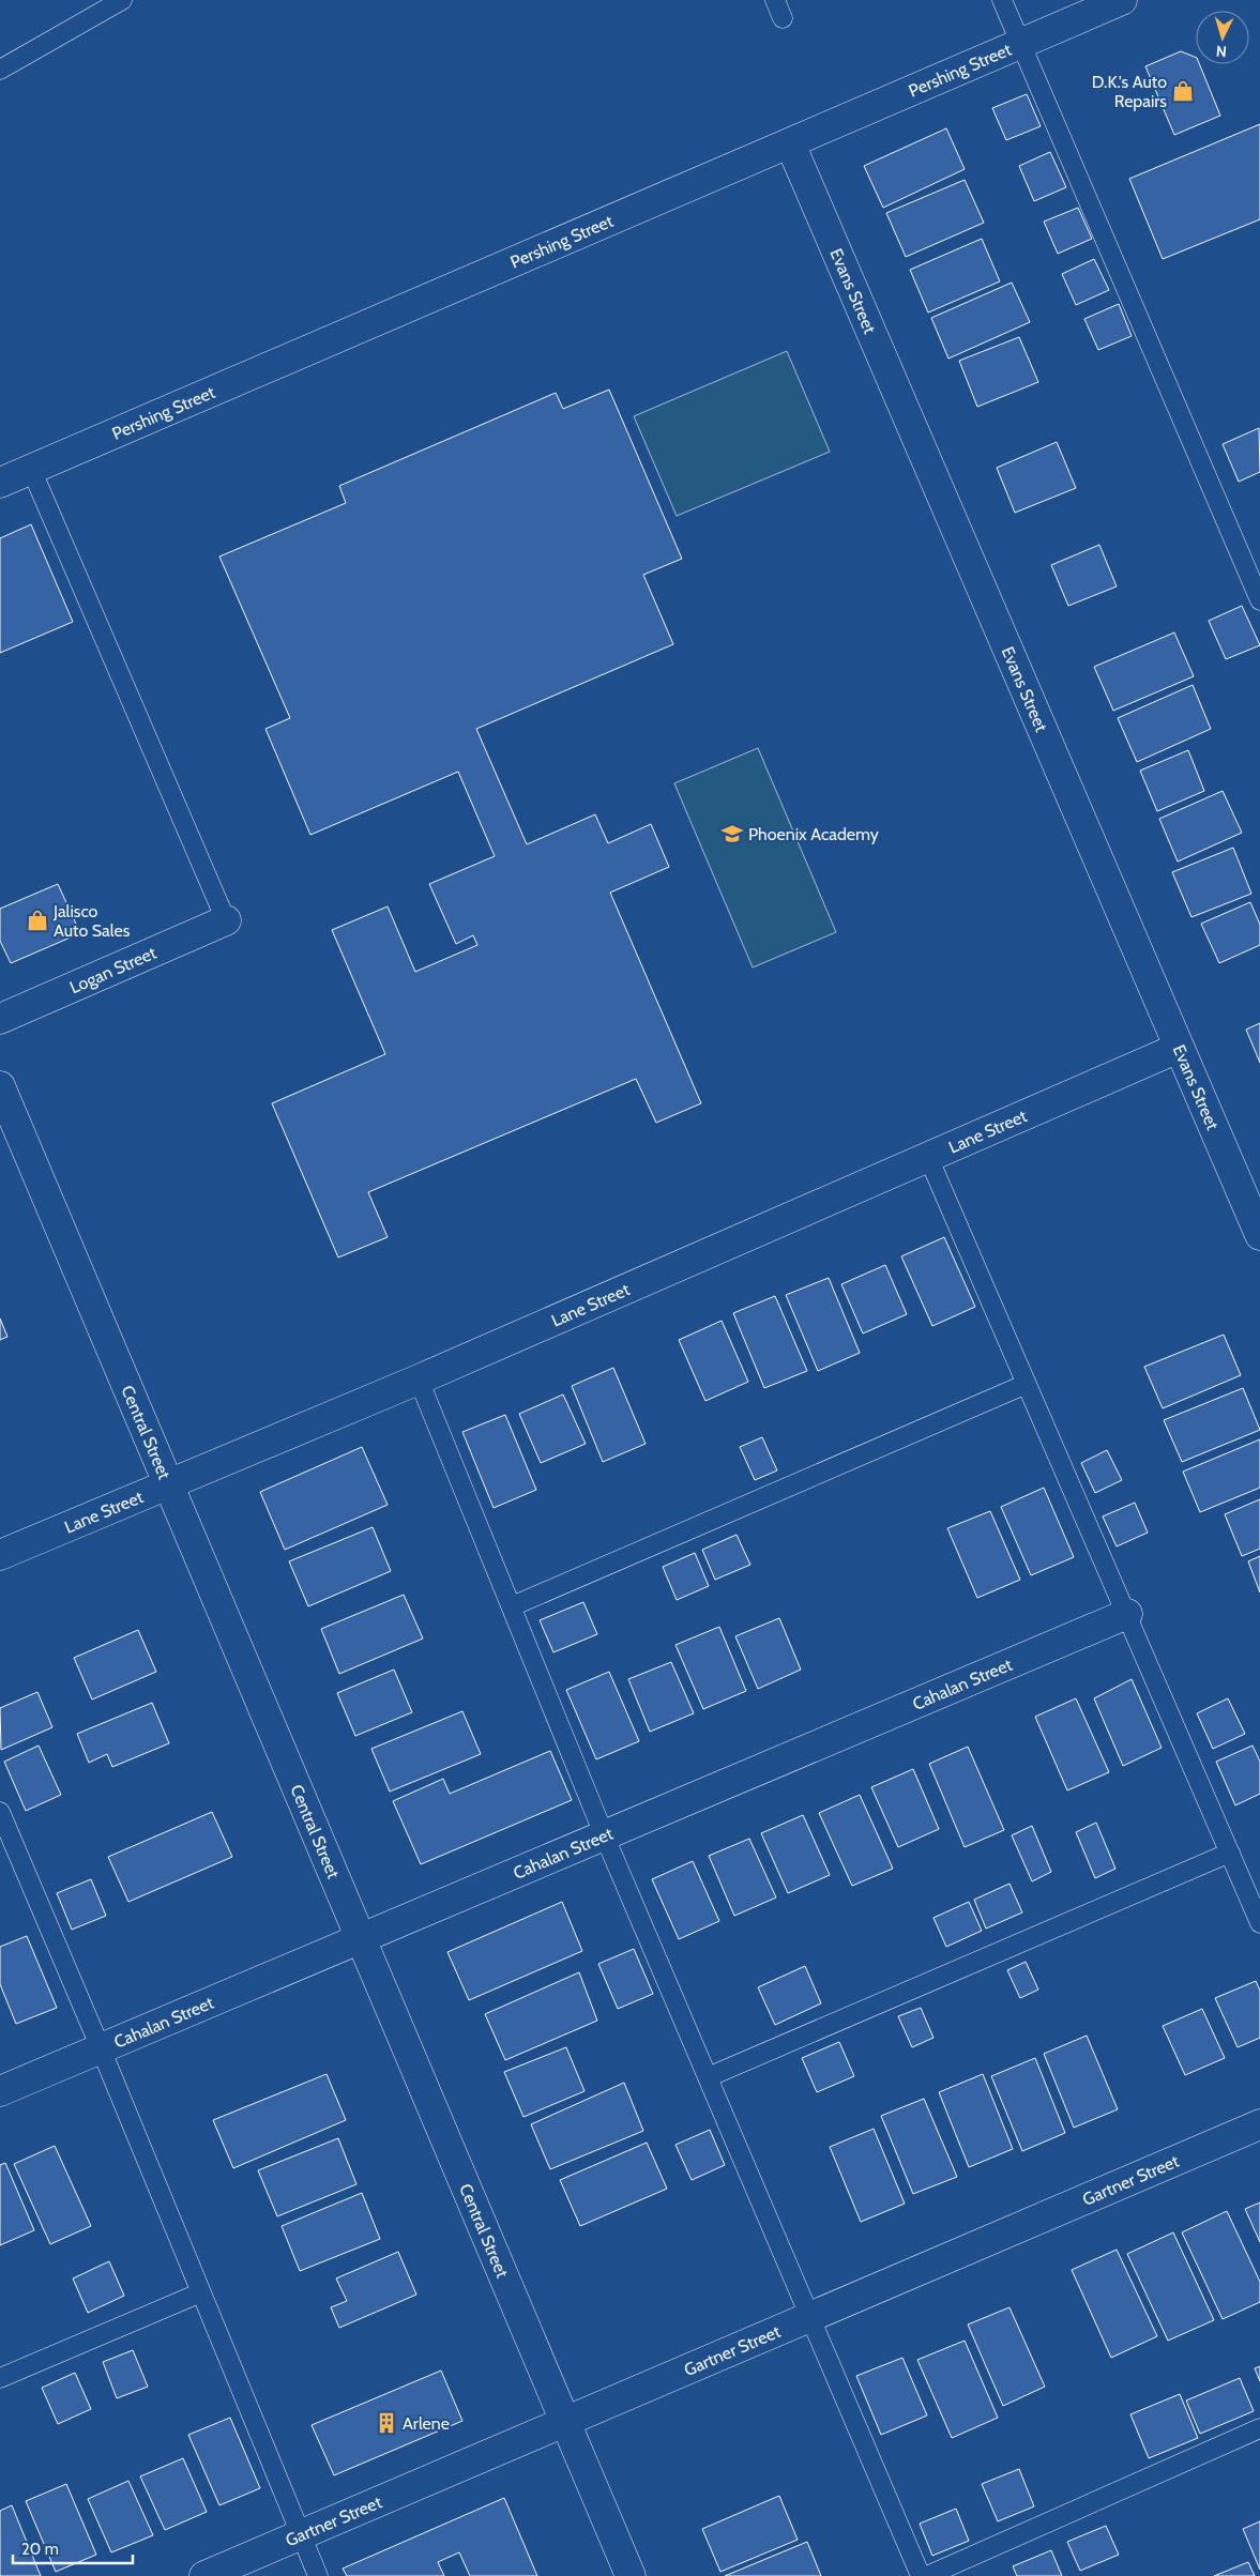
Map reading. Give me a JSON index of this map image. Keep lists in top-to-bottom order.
{
  "streets": {
    "street": [
      "Pershing Street",
      "Evans Street",
      "Logan Street",
      "Lane Street",
      "Central Street",
      "Cahalan Street",
      "Gartner Street"
    ]
  },
  "crossings": [
    ["Pershing Street", "Evans Street"],
    ["Evans Street", "Lane Street"],
    ["Lane Street", "Central Street"],
    ["Central Street", "Cahalan Street"],
    ["Central Street", "Gartner Street"]
  ],
  "places": {
    "shop": ["D.K.'s Auto Repairs", "Jalisco Auto Sales"],
    "school or university": ["Phoenix Academy"],
    "building": ["Arlene"]
  },
  "scale_bar": "20 m",
  "north": "bottom"
}
